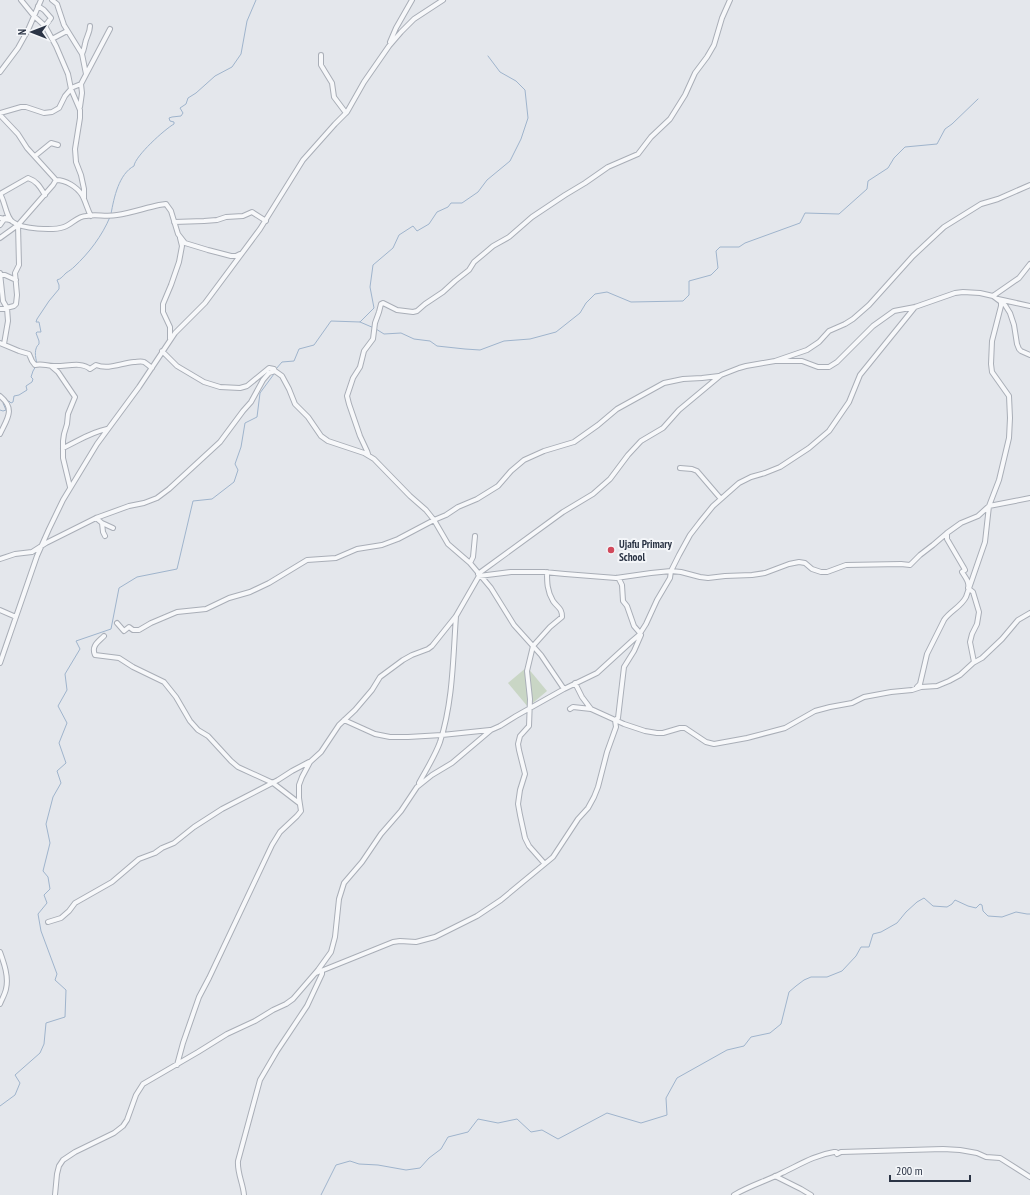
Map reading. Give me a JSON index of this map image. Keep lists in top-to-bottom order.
{
  "places": ["Ujafu Primary School"],
  "scale_bar": "200 m",
  "north": "left"
}
